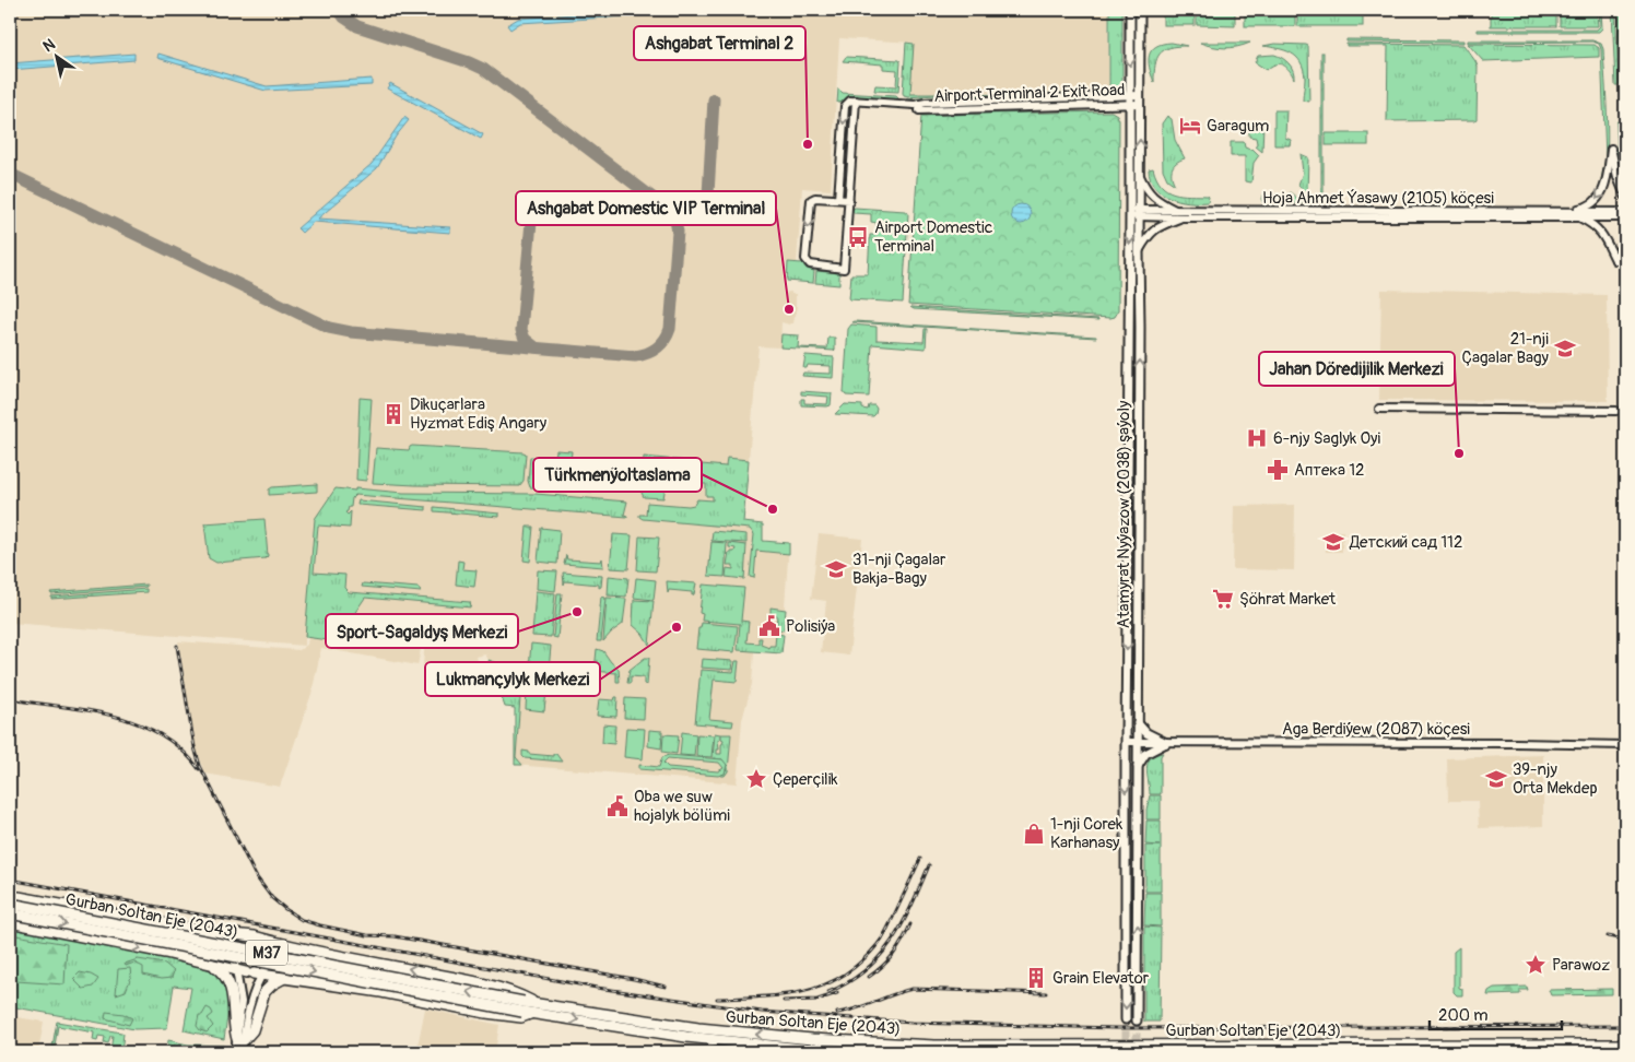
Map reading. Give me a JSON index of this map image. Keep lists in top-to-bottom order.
{
  "streets": {
    "highway": ["Gurban Soltan Eje (2043)", "M37"],
    "main road": [
      "Airport Terminal 2 Exit Road",
      "Hoja Ahmet Ýasawy (2105) köçesi",
      "Atamyrat Nyýazow (2038) şaýoly",
      "Aga Berdiýew (2087) köçesi"
    ]
  },
  "crossings": [
    ["Airport Terminal 2 Exit Road", "Atamyrat Nyýazow (2038) şaýoly"],
    ["Hoja Ahmet Ýasawy (2105) köçesi", "Atamyrat Nyýazow (2038) şaýoly"],
    ["Atamyrat Nyýazow (2038) şaýoly", "Aga Berdiýew (2087) köçesi"]
  ],
  "places": {
    "hotel": ["Garagum"],
    "other": [
      "Ashgabat Terminal 2",
      "Ashgabat Domestic VIP Terminal",
      "Jahan Döredijilik Merkezi",
      "Türkmenÿoltaslama",
      "Sport-Sagaldyş Merkezi",
      "Lukmançylyk Merkezi"
    ],
    "bus stop": ["Airport Domestic Terminal"],
    "school or university": [
      "21-nji Çagalar Bagy",
      "Детский сад 112",
      "31-nji Çagalar Bakja-Bagy",
      "39-njy Orta Mekdep"
    ],
    "building": ["Dikuçarlara Hyzmat Ediş Angary", "Grain Elevator"],
    "hospital": ["6-njy Saglyk Oyi"],
    "pharmacy": ["Аптека 12"],
    "supermarket": ["Şöhrat Market"],
    "public building": ["Polisiýa", "Oba we suw hojalyk bölümi"],
    "place": ["Çeperçilik", "Parawoz"],
    "shop": ["1-nji Corek Karhanasy"]
  },
  "scale_bar": "200 m",
  "north": "top left"
}
